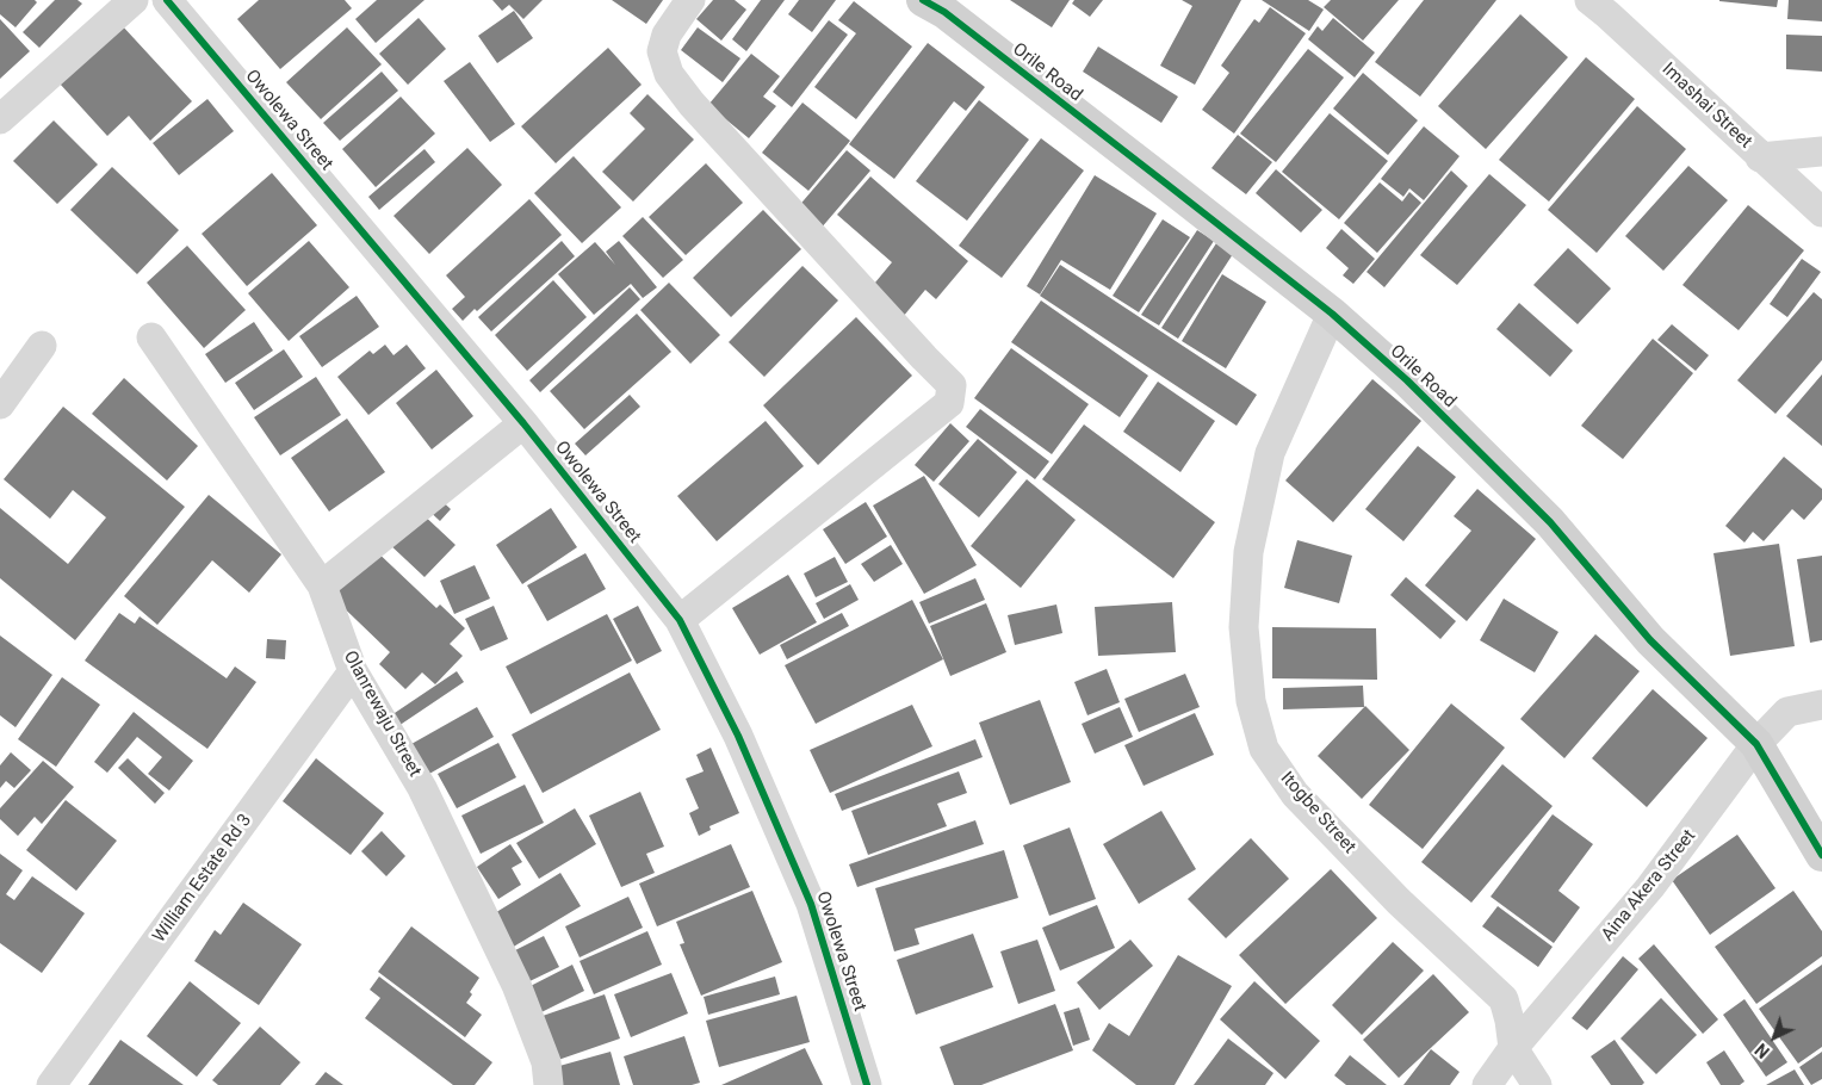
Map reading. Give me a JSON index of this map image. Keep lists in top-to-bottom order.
{
  "streets": {
    "street": [
      "Orile Road",
      "Imashai Street",
      "Owolewa Street",
      "Olanrewaju Street",
      "Itogbe Street",
      "William Estate Rd 3",
      "Aina Akera Street"
    ]
  },
  "crossings": [
    ["Orile Road", "Itogbe Street"],
    ["Orile Road", "Aina Akera Street"],
    ["Olanrewaju Street", "William Estate Rd 3"],
    ["Itogbe Street", "Aina Akera Street"]
  ],
  "north": "bottom left"
}
